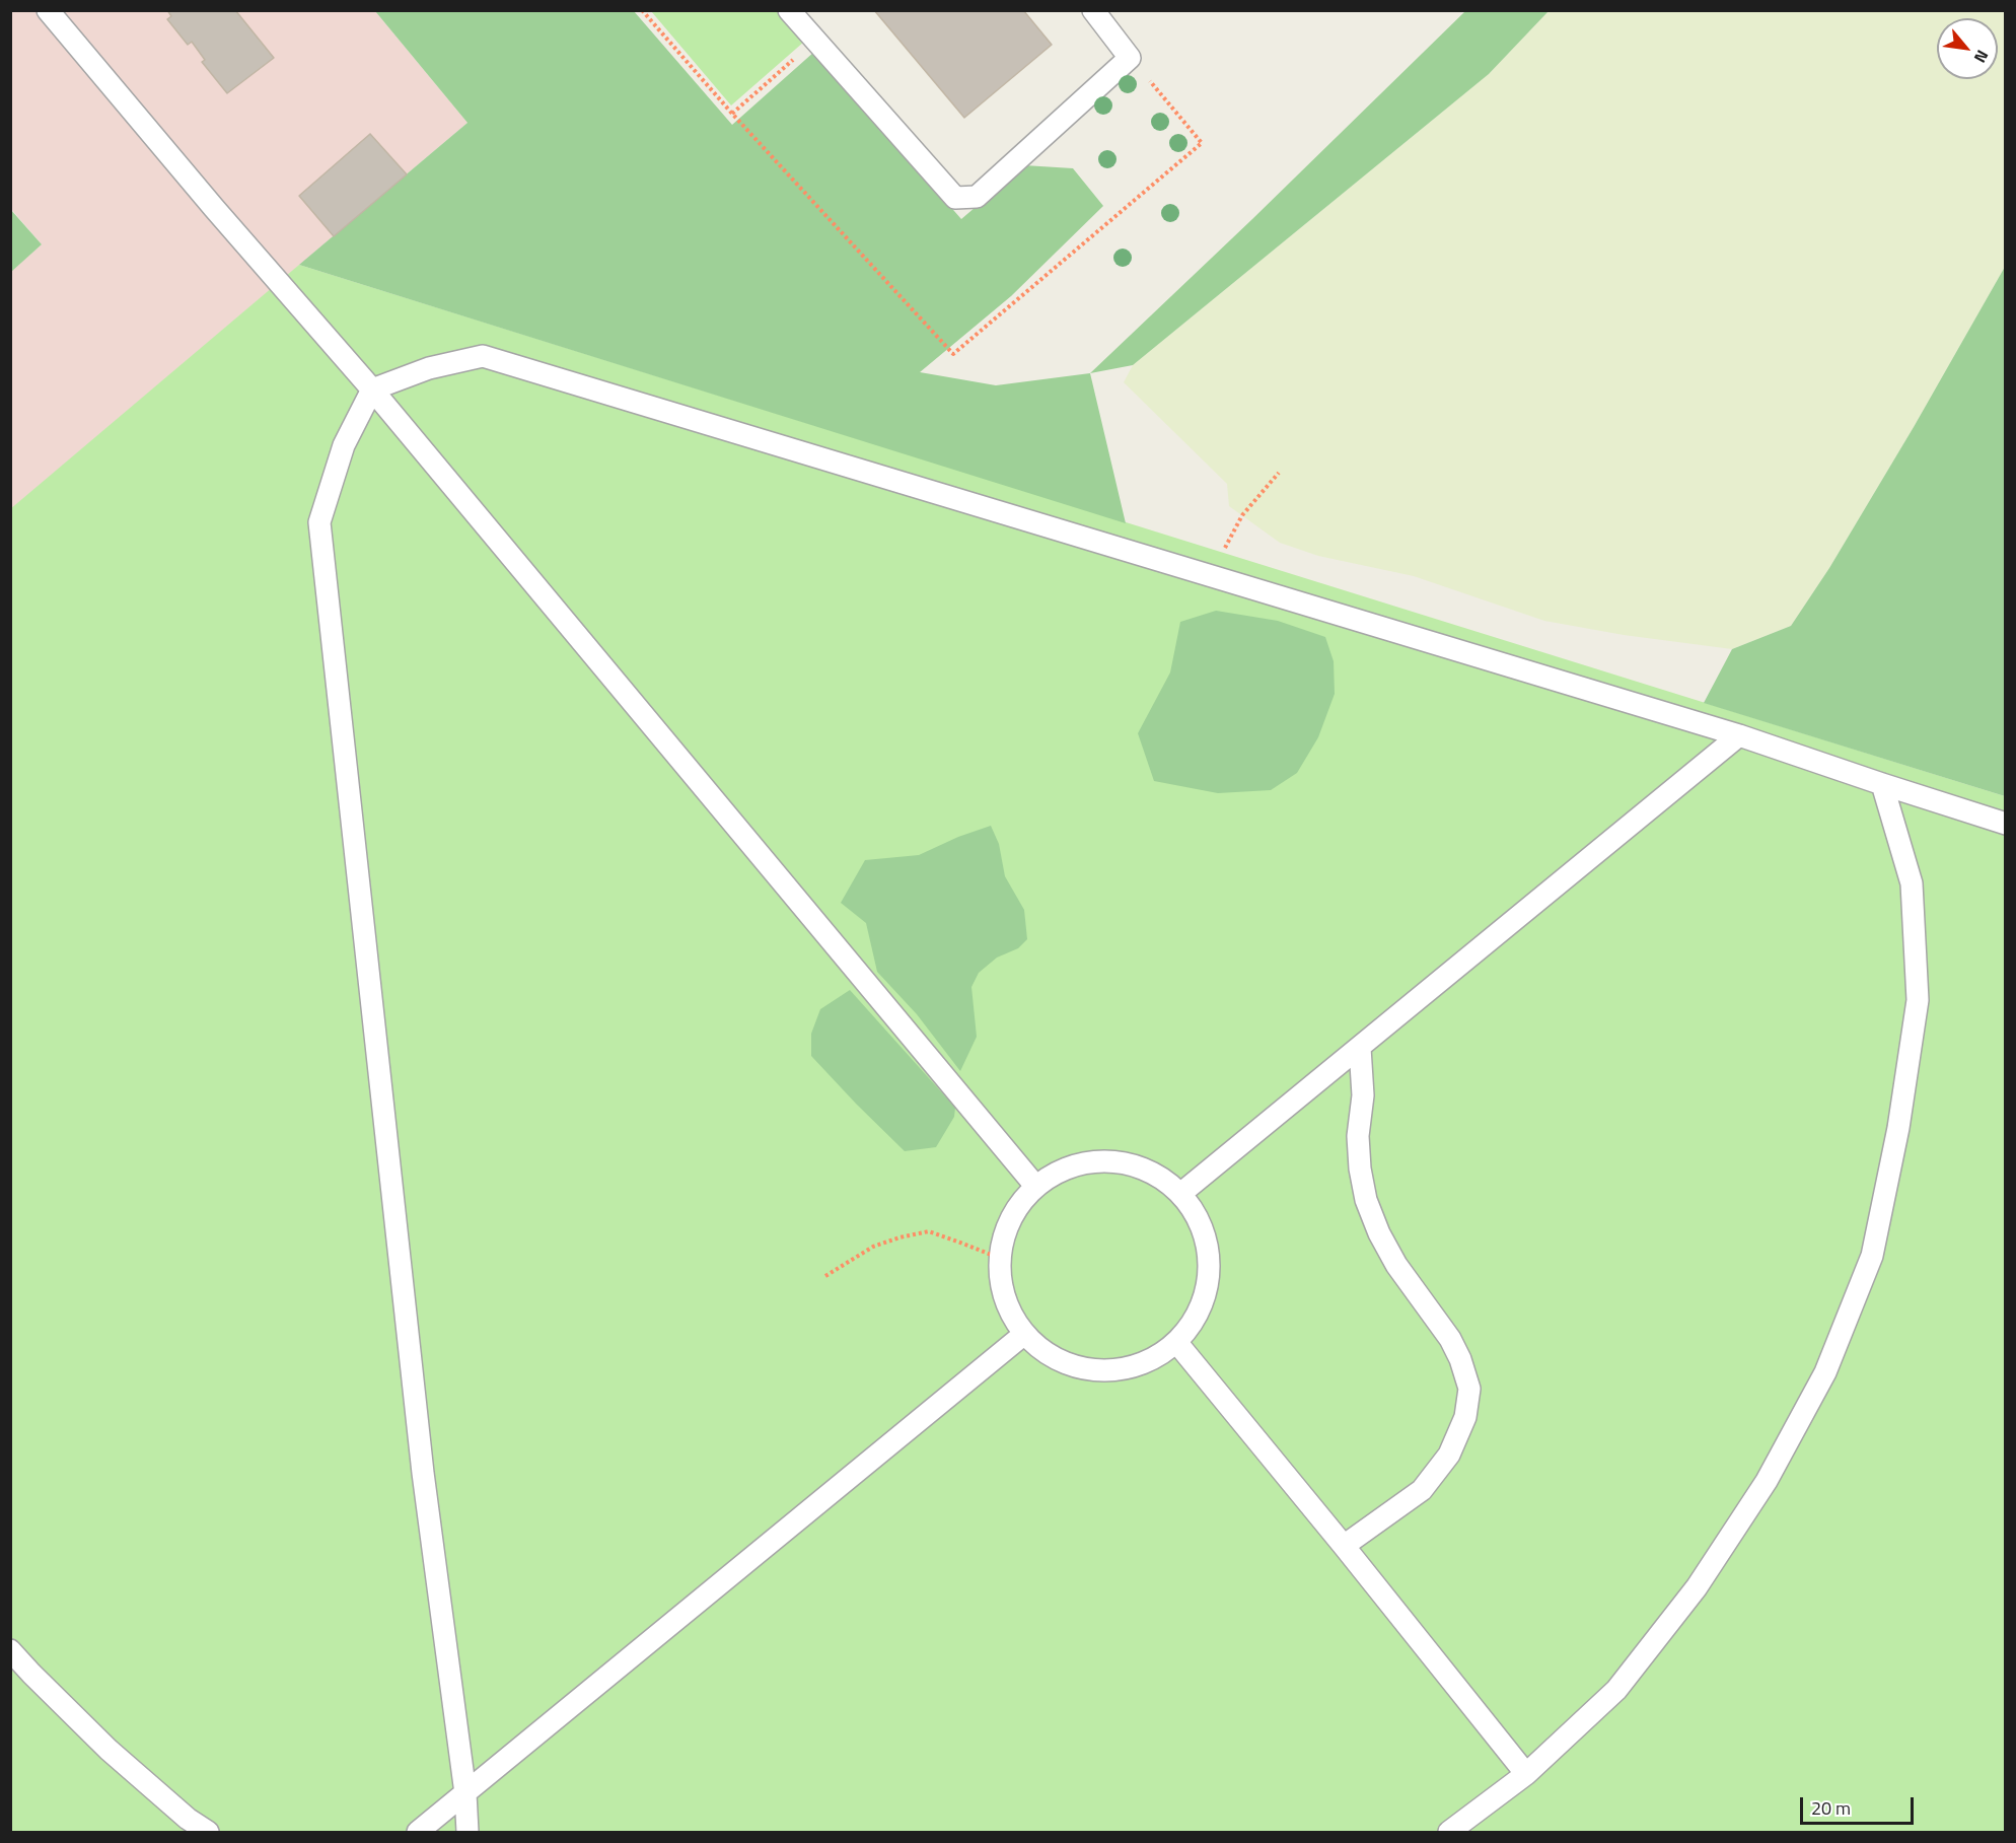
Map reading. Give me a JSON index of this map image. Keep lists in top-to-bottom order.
{
  "scale_bar": "20 m",
  "north": "bottom right"
}
